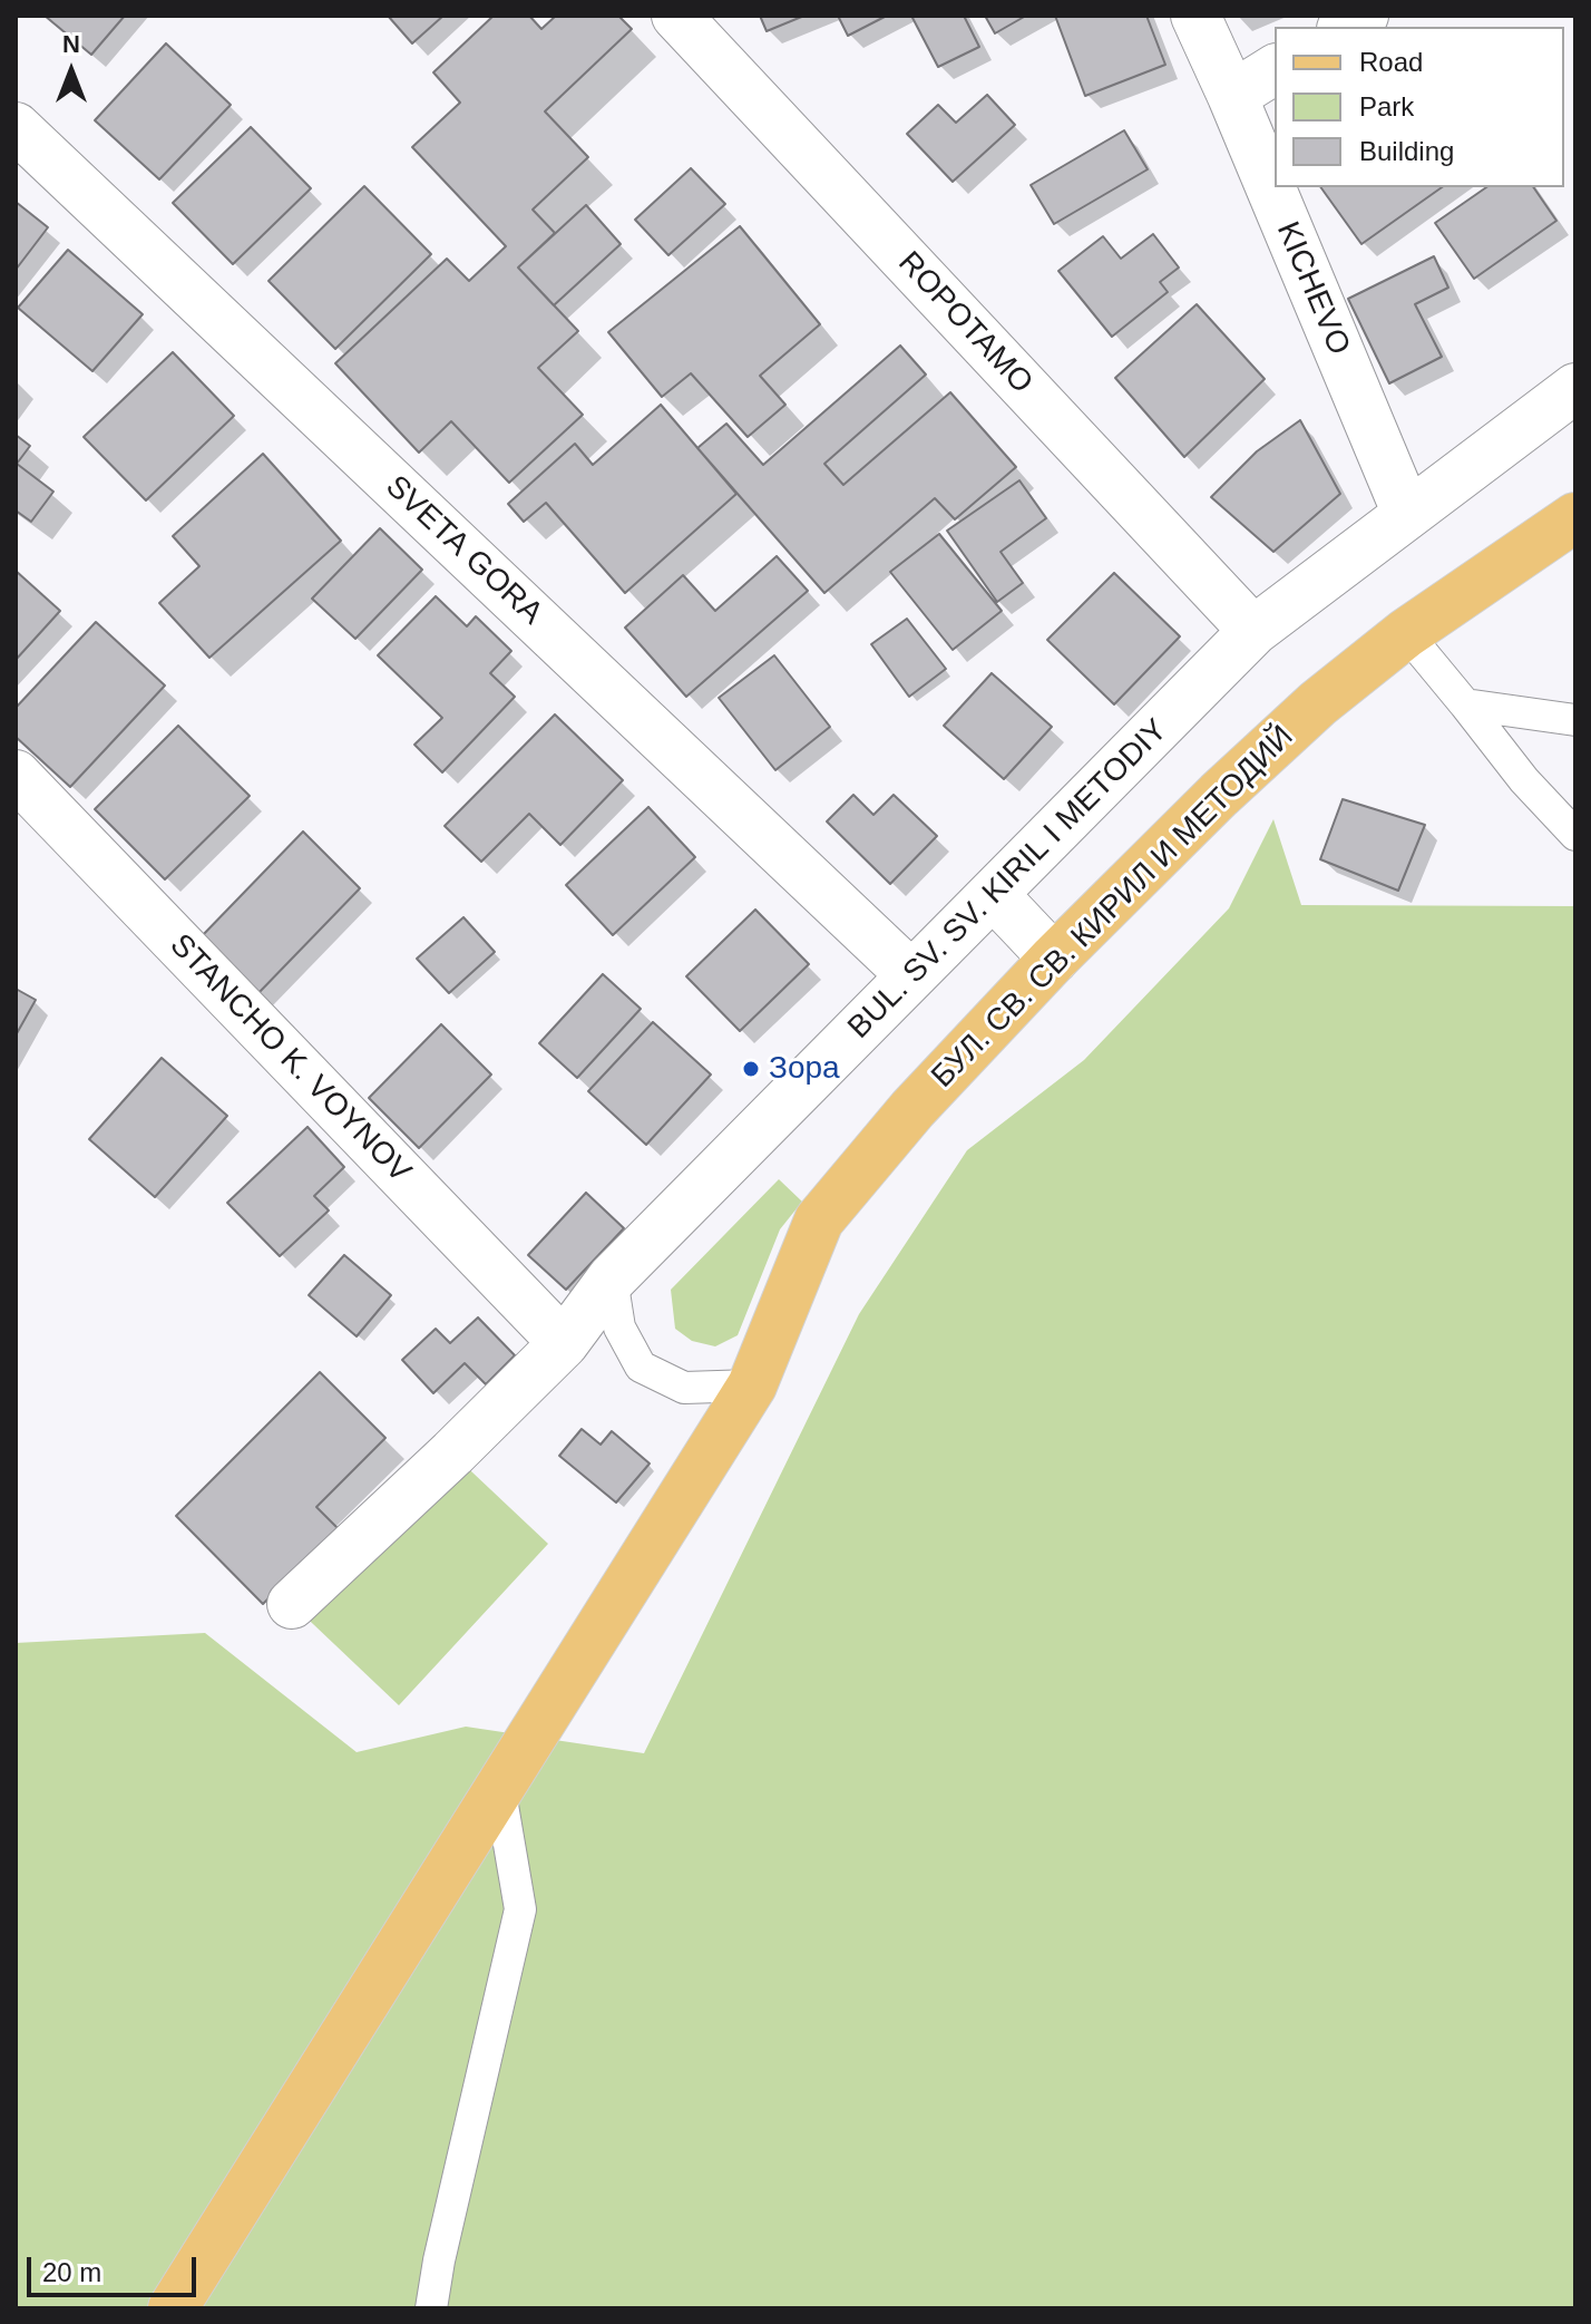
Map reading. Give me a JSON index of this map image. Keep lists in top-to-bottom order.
{
  "streets": {
    "main road": ["БУЛ. СВ. СВ. КИРИЛ И МЕТОДИЙ"],
    "street": [
      "KICHEVO",
      "ROPOTAMO",
      "SVETA GORA",
      "BUL. SV. SV. KIRIL I METODIY",
      "STANCHO K. VOYNOV"
    ]
  },
  "crossings": [
    ["KICHEVO", "BUL. SV. SV. KIRIL I METODIY"],
    ["ROPOTAMO", "BUL. SV. SV. KIRIL I METODIY"],
    ["SVETA GORA", "BUL. SV. SV. KIRIL I METODIY"],
    ["BUL. SV. SV. KIRIL I METODIY", "STANCHO K. VOYNOV"]
  ],
  "places": ["Зора"],
  "legend": ["Road", "Park", "Building"],
  "scale_bar": "20 m",
  "north": "top"
}
